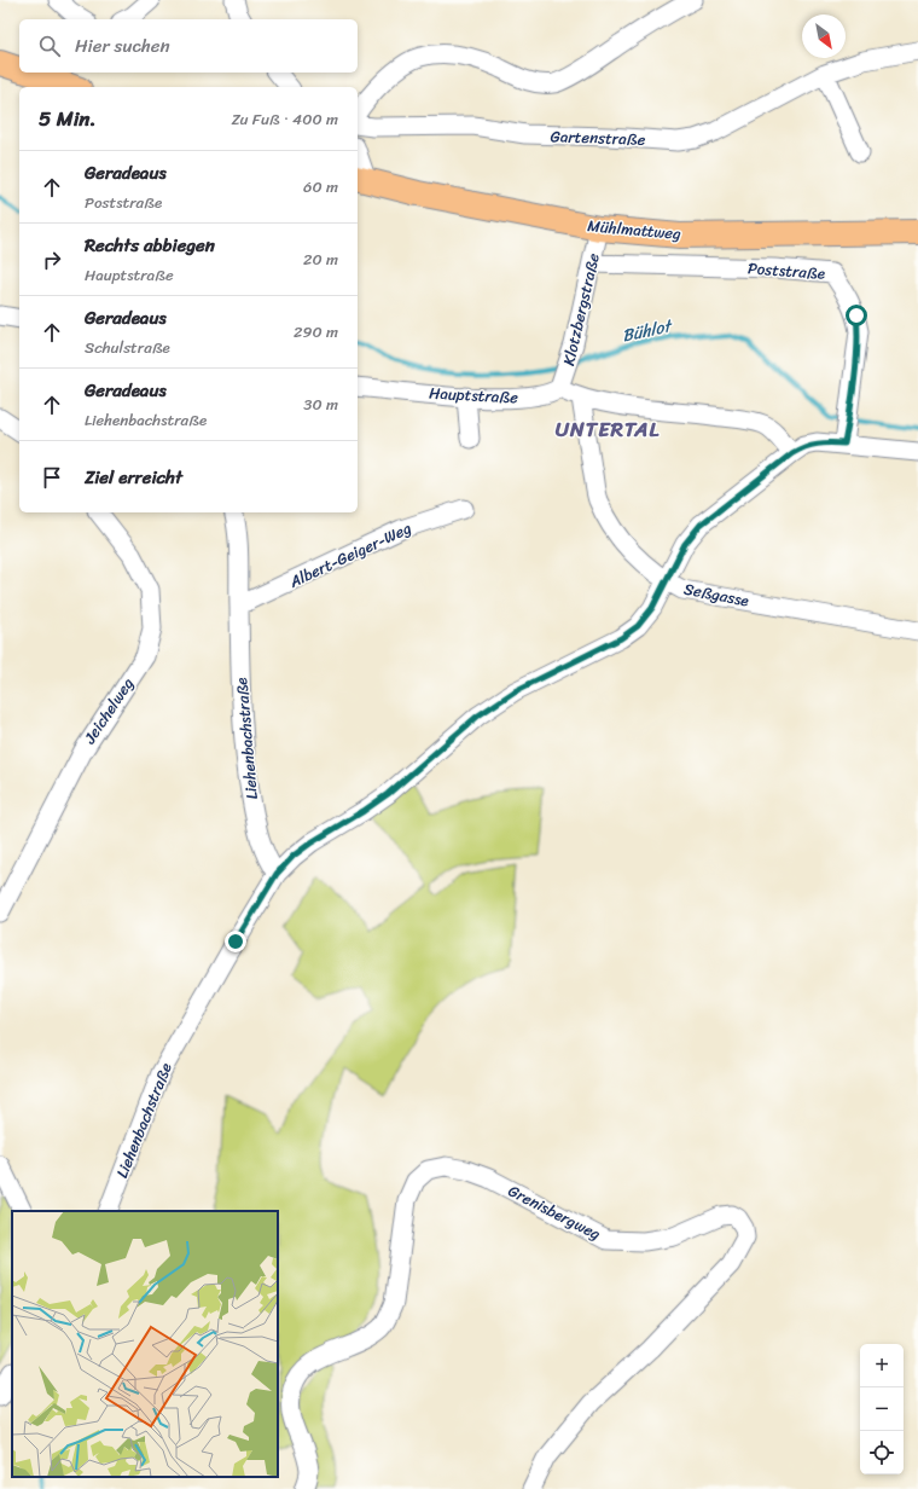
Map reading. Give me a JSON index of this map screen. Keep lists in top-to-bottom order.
{
  "streets": {
    "main road": ["Mühlmattweg"],
    "street": [
      "Gartenstraße",
      "Poststraße",
      "Klotzbergstraße",
      "Hauptstraße",
      "Albert-Geiger-Weg",
      "Seßgasse",
      "Jeichelweg",
      "Liehenbachstraße",
      "Grenisbergweg"
    ]
  },
  "crossings": [
    ["Mühlmattweg", "Klotzbergstraße"],
    ["Poststraße", "Klotzbergstraße"],
    ["Klotzbergstraße", "Hauptstraße"],
    ["Albert-Geiger-Weg", "Liehenbachstraße"]
  ],
  "districts": ["UNTERTAL"],
  "water": ["Bühlot"],
  "north": "bottom right",
  "page": {
    "search": "Hier suchen",
    "heading": ["5 Min.", "Zu Fuß · 400 m"],
    "list": [
      ["Geradeaus", "Poststraße", "60 m"],
      ["Rechts abbiegen", "Hauptstraße", "20 m"],
      ["Geradeaus", "Schulstraße", "290 m"],
      ["Geradeaus", "Liehenbachstraße", "30 m"],
      "Ziel erreicht"
    ],
    "map_buttons": ["+", "−"]
  }
}
